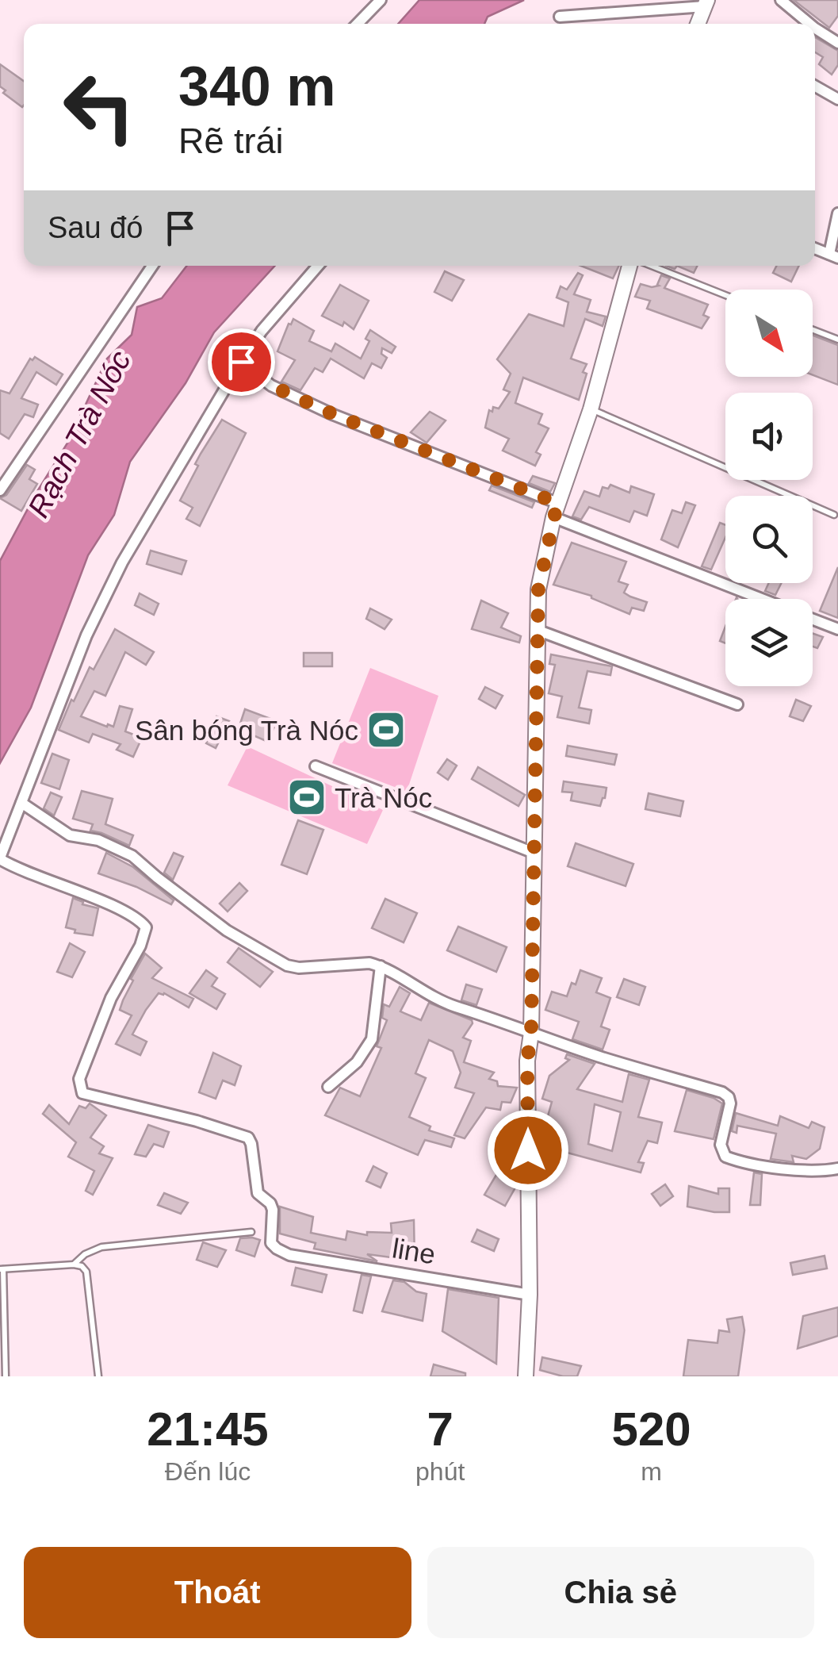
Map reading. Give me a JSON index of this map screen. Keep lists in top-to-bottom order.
{
  "streets": {
    "street": ["line"]
  },
  "water": ["Rạch Trà Nóc"],
  "places": {
    "sports": ["Sân bóng Trà Nóc", "Trà Nóc"]
  },
  "north": "bottom right",
  "page": {
    "turn": ["340 m", "Rẽ trái"],
    "then": "Sau đó",
    "eta": [
      "21:45",
      "Đến lúc",
      "7",
      "phút",
      "520",
      "m"
    ],
    "buttons": ["Thoát", "Chia sẻ"]
  }
}
